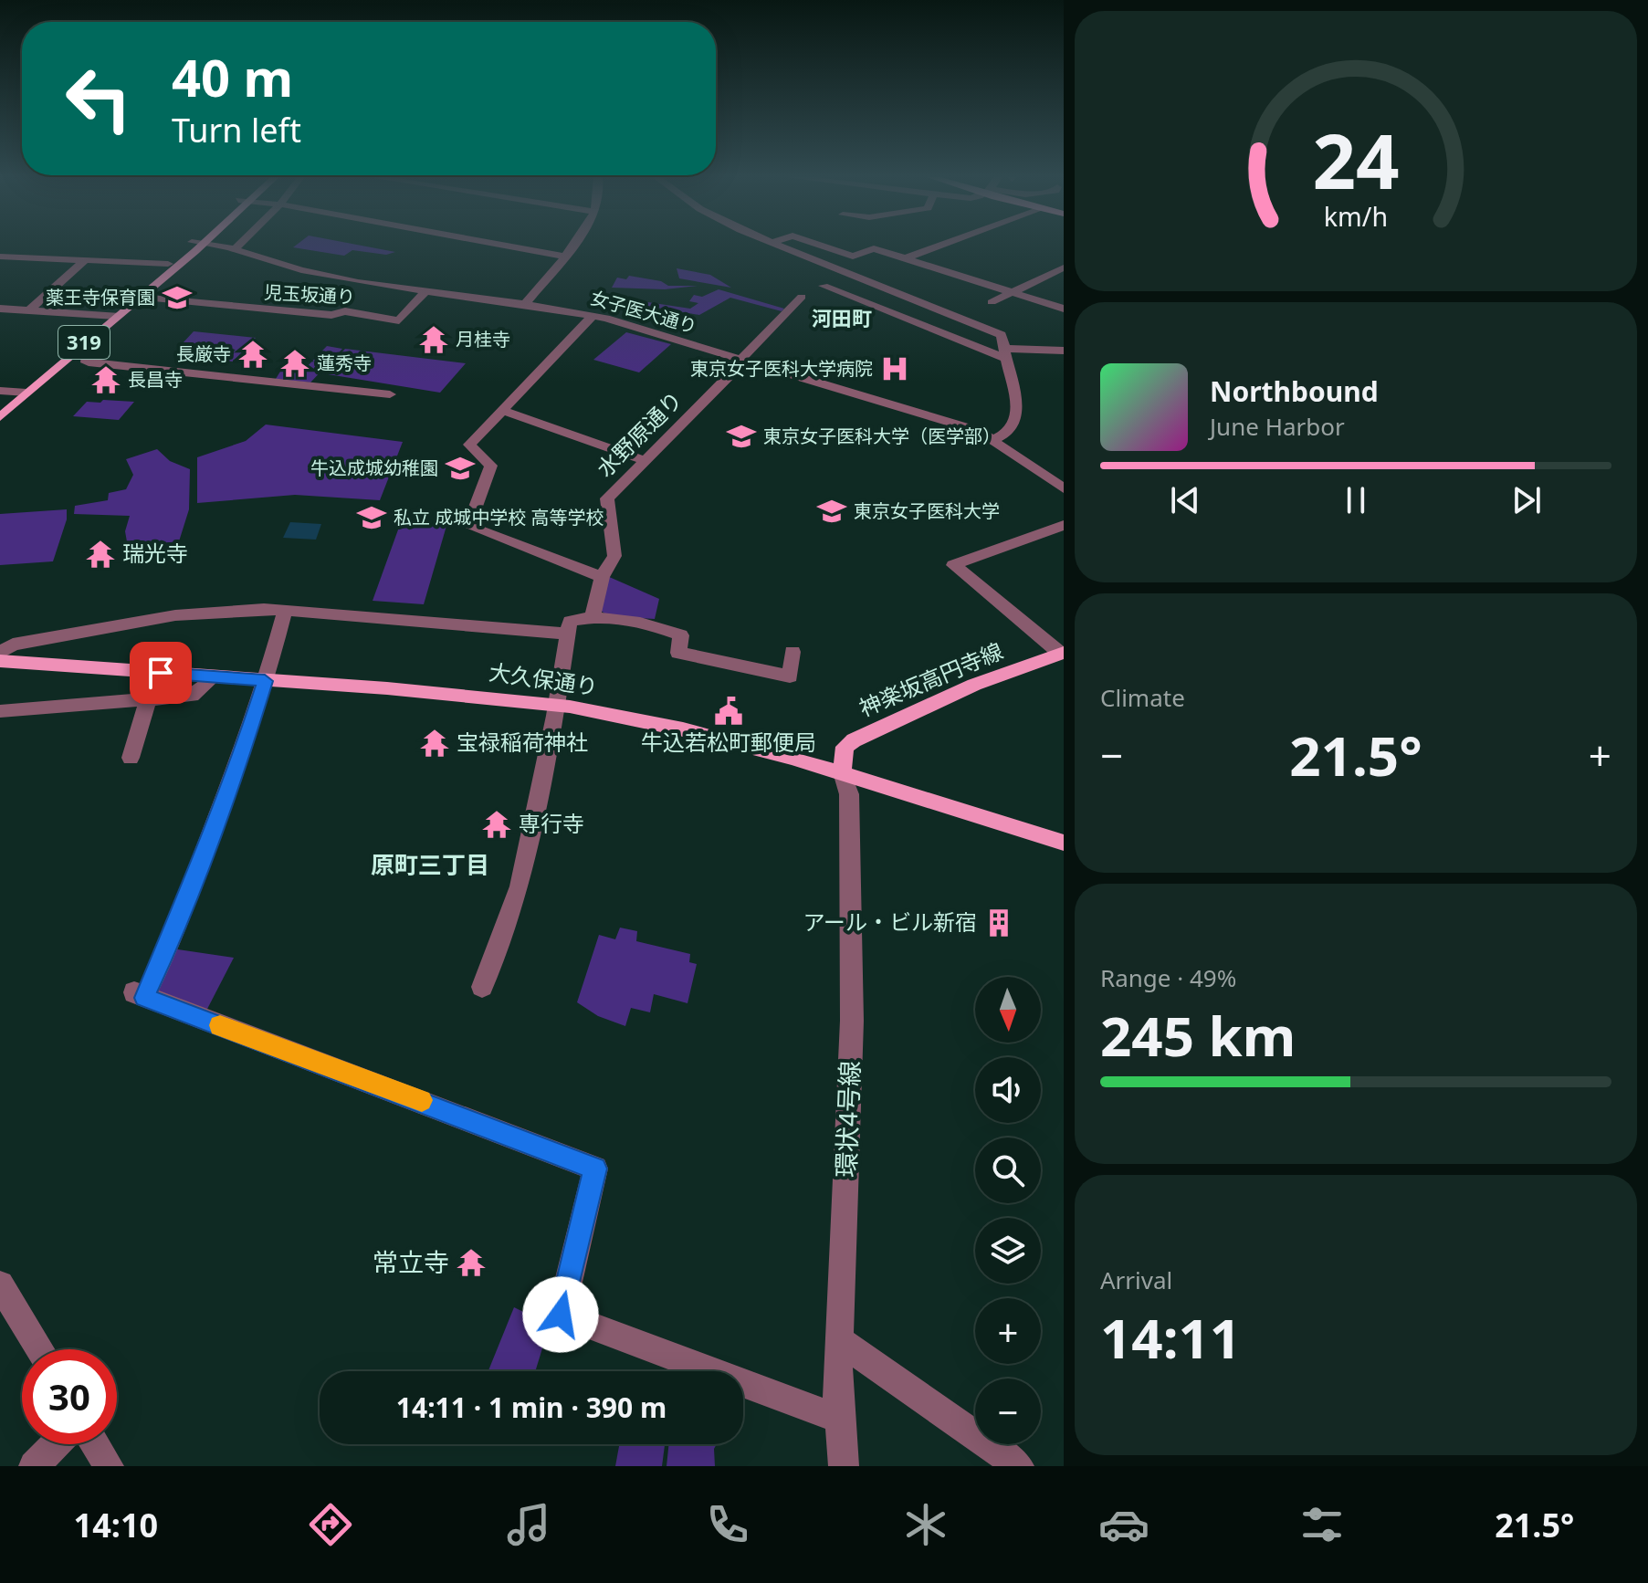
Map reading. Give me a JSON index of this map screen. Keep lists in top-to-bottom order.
{
  "streets": {
    "main road": ["319", "大久保通り", "神楽坂高円寺線"],
    "street": [
      "児玉坂通り",
      "女子医大通り",
      "水野原通り",
      "環状4号線"
    ]
  },
  "crossings": [
    ["児玉坂通り", "女子医大通り"],
    ["児玉坂通り", "319"],
    ["女子医大通り", "水野原通り"],
    ["大久保通り", "神楽坂高円寺線"],
    ["大久保通り", "環状4号線"],
    ["神楽坂高円寺線", "環状4号線"]
  ],
  "districts": ["河田町", "原町三丁目"],
  "places": {
    "school or university": [
      "薬王寺保育園",
      "東京女子医科大学（医学部）",
      "牛込成城幼稚園",
      "東京女子医科大学",
      "私立 成城中学校 高等学校"
    ],
    "temple": [
      "月桂寺",
      "長厳寺",
      "蓮秀寺",
      "長昌寺",
      "瑞光寺",
      "宝禄稲荷神社",
      "専行寺",
      "常立寺"
    ],
    "hospital": ["東京女子医科大学病院"],
    "public building": ["牛込若松町郵便局"],
    "building": ["アール・ビル新宿"]
  },
  "north": "bottom",
  "page": {
    "turn": ["40 m", "Turn left"],
    "song": ["Northbound", "June Harbor"],
    "tile": [
      "Climate",
      ["Range · 49%", "245 km"],
      ["Arrival", "14:11"]
    ],
    "heat": ["−", "21.5°", "+"],
    "map_buttons": ["+", "−"],
    "limit": "30",
    "trip": "14:11 · 1 min · 390 m",
    "tabs": ["14:10", "21.5°"],
    "gauge": ["24", "km/h"]
  }
}
